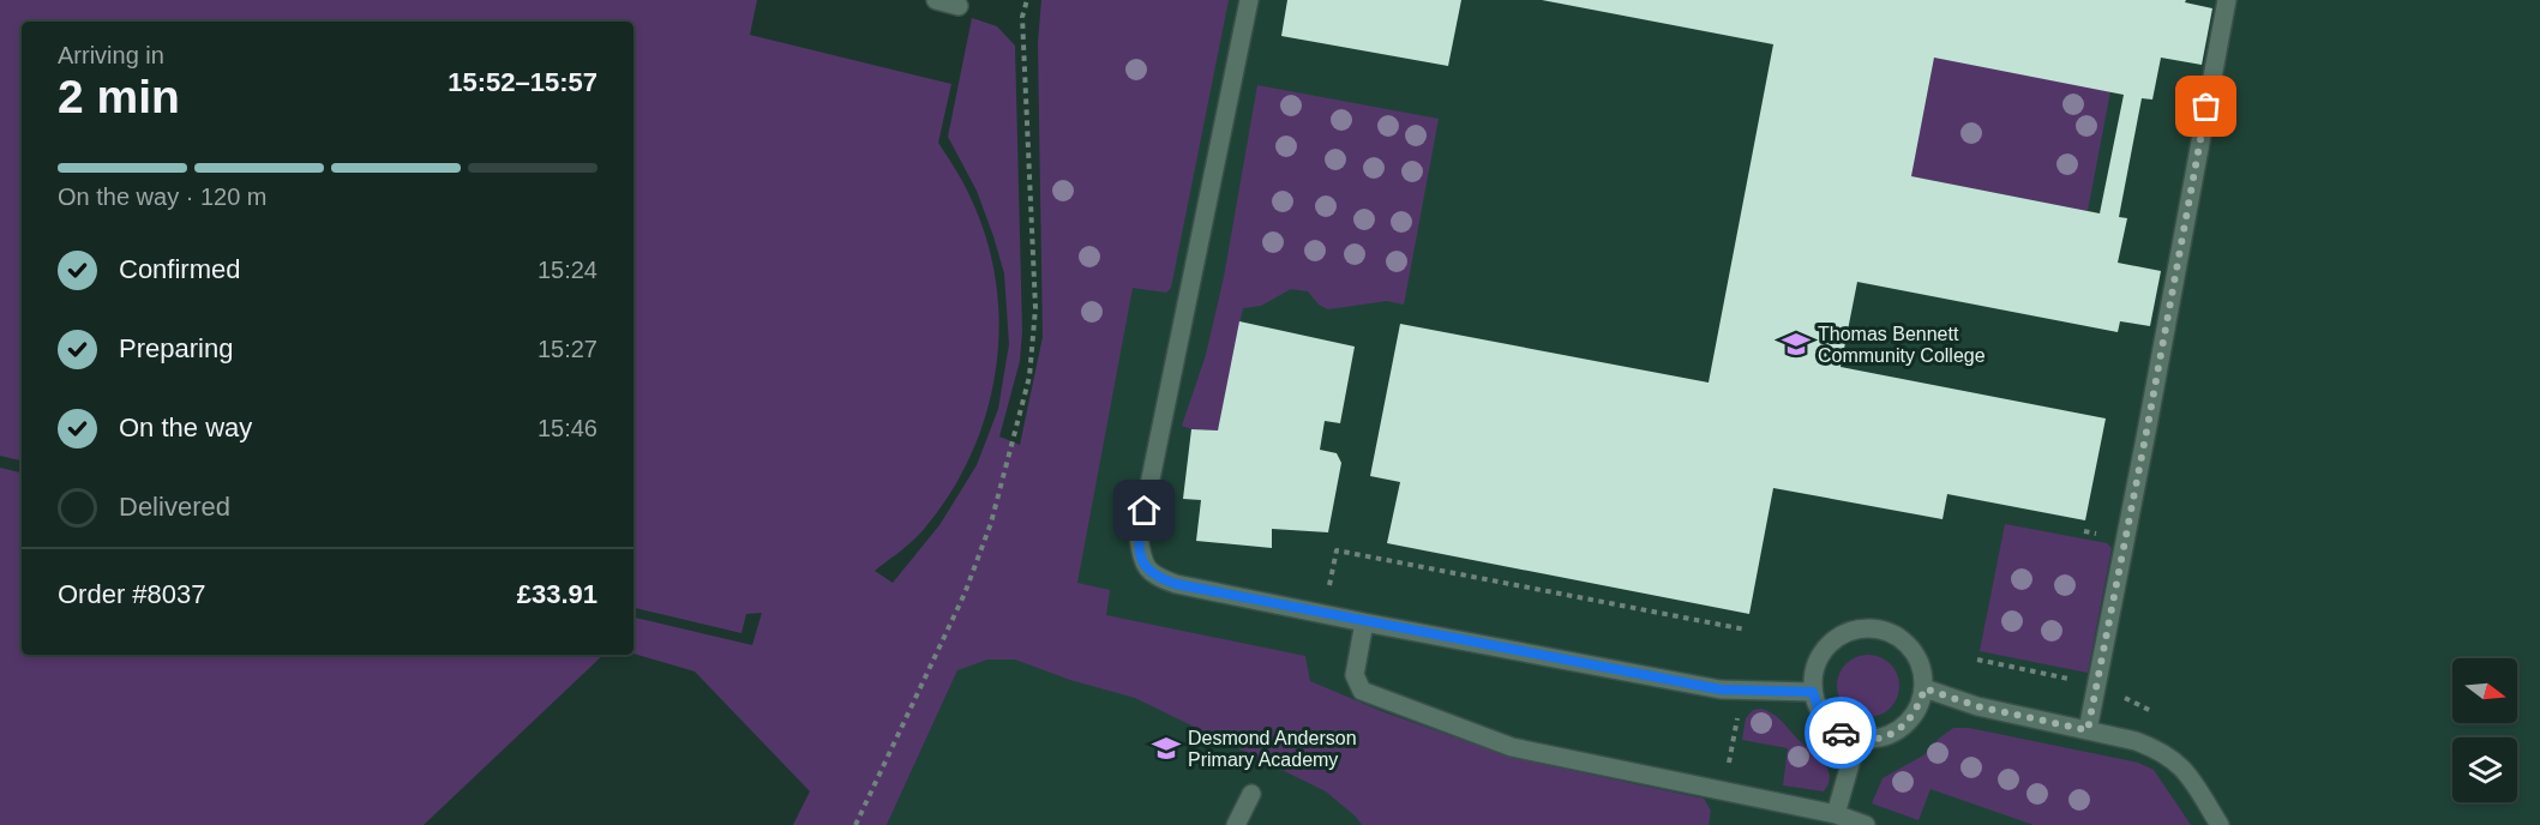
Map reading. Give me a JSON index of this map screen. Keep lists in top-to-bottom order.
{
  "places": {
    "school or university": ["Thomas Bennett Community College", "Desmond Anderson Primary Academy"]
  },
  "north": "right",
  "page": {
    "heading": ["2 min", "Arriving in", "15:52–15:57"],
    "panel": ["Order #8037", "£33.91"],
    "bar": "On the way · 120 m",
    "list": [
      ["Confirmed", "15:24"],
      ["Preparing", "15:27"],
      ["On the way", "15:46"],
      "Delivered"
    ]
  }
}
